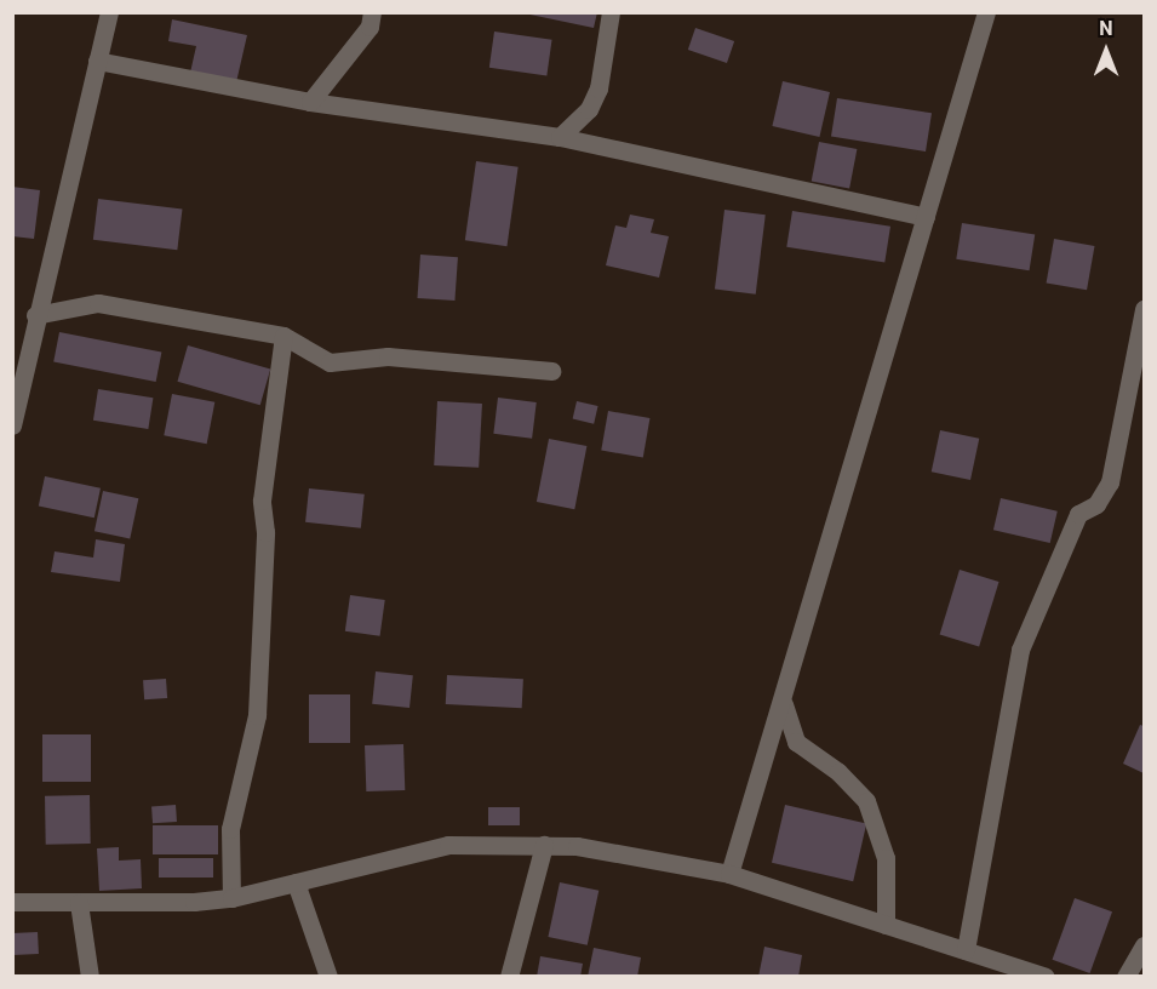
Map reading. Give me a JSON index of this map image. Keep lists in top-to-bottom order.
{
  "north": "top"
}
